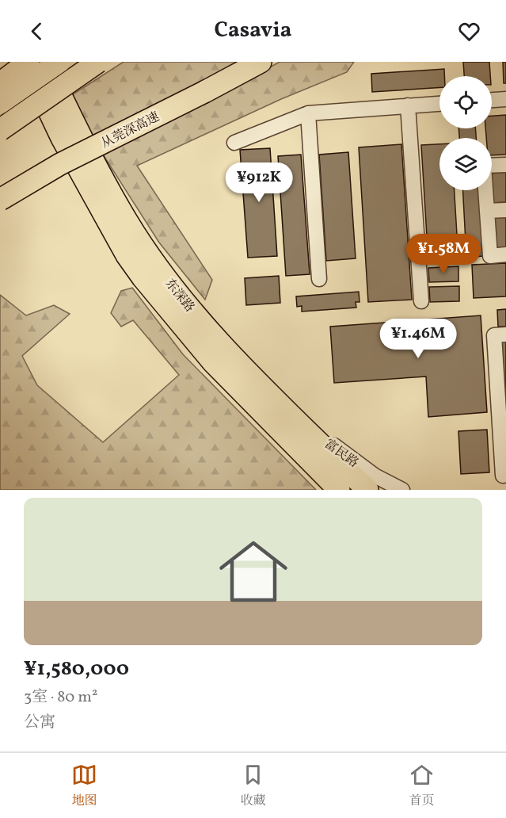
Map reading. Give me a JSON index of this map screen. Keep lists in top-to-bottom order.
{
  "streets": {
    "highway": ["从莞深高速", "东深路"],
    "street": ["富民路"]
  },
  "crossings": [
    ["东深路", "富民路"]
  ],
  "page": {
    "header": "Casavia",
    "price": ["¥912K", "¥1.58M", "¥1.46M"],
    "list": [
      {
        "name": "¥1,580,000",
        "note": "3室 · 80 m² · 公寓"
      }
    ],
    "tabs": ["地图", "收藏", "首页"]
  }
}
